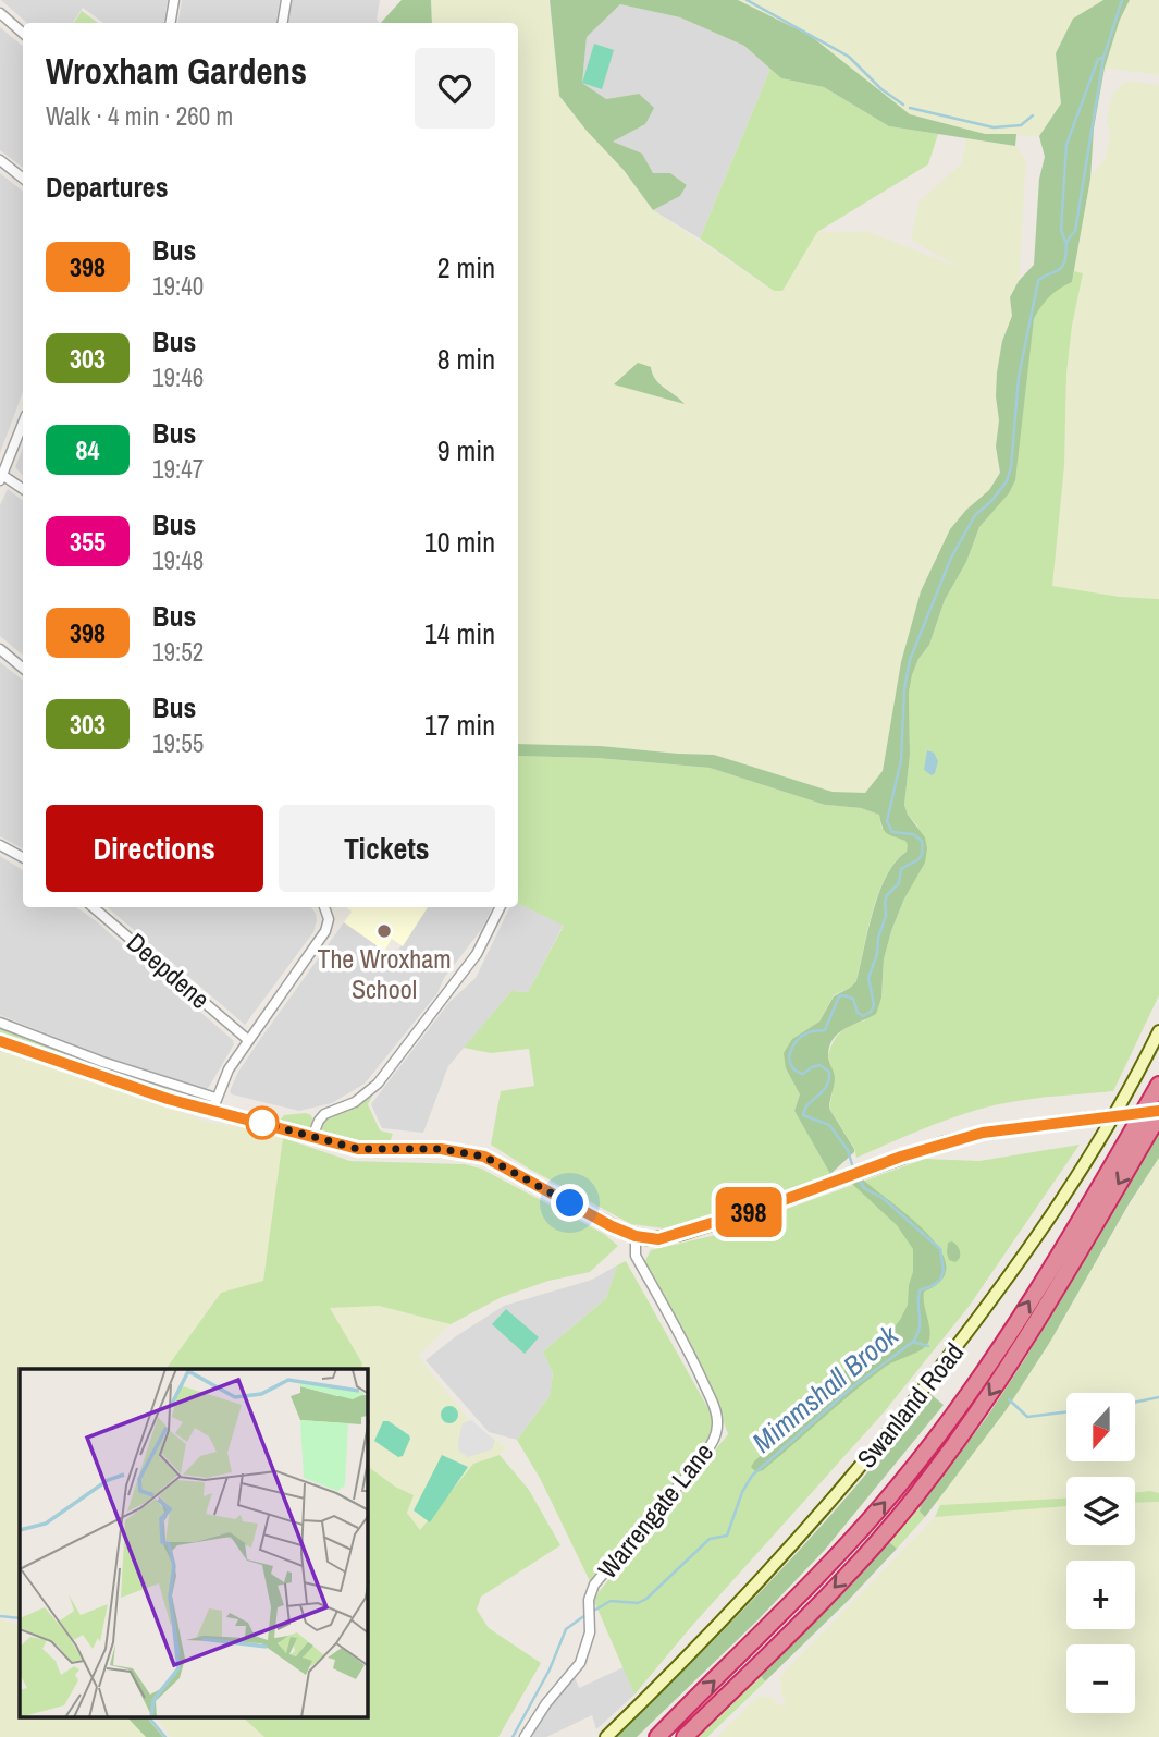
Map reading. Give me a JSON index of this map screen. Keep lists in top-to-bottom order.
{
  "streets": {
    "main road": ["Swanland Road"],
    "street": ["Deepdene", "Warrengate Lane"]
  },
  "water": ["Mimmshall Brook"],
  "places": ["The Wroxham School"],
  "lines": ["bus line 398"],
  "north": "bottom",
  "page": {
    "on_map": "398",
    "heading": [
      ["Wroxham Gardens", "Walk · 4 min · 260 m"],
      "Departures"
    ],
    "list": [
      {
        "mark": "398",
        "name": "Bus",
        "note": "19:40",
        "value": "2 min"
      },
      {
        "mark": "303",
        "name": "Bus",
        "note": "19:46",
        "value": "8 min"
      },
      {
        "mark": "84",
        "name": "Bus",
        "note": "19:47",
        "value": "9 min"
      },
      {
        "mark": "355",
        "name": "Bus",
        "note": "19:48",
        "value": "10 min"
      },
      {
        "mark": "398",
        "name": "Bus",
        "note": "19:52",
        "value": "14 min"
      },
      {
        "mark": "303",
        "name": "Bus",
        "note": "19:55",
        "value": "17 min"
      }
    ],
    "buttons": ["Directions", "Tickets"],
    "map_buttons": ["+", "−"]
  }
}
